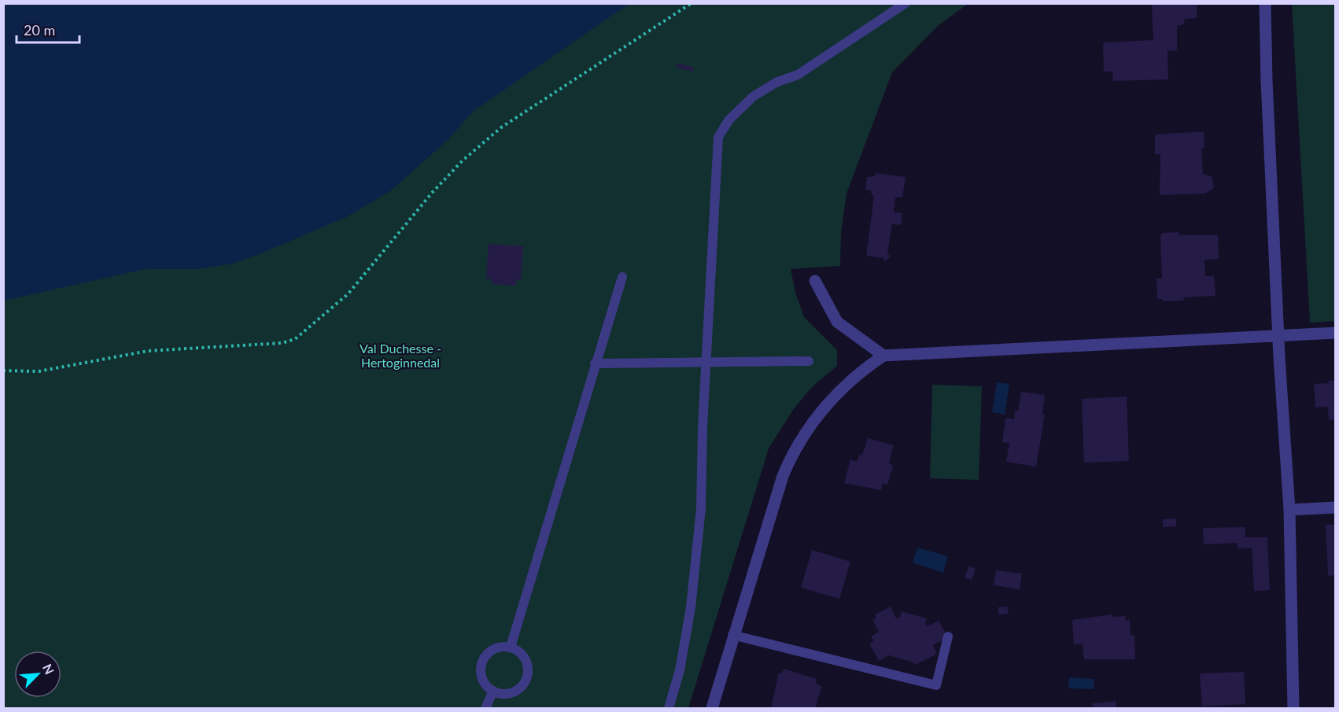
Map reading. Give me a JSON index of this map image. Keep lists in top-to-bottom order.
{
  "parks": ["Val Duchesse - Hertoginnedal"],
  "scale_bar": "20 m",
  "north": "top right"
}
